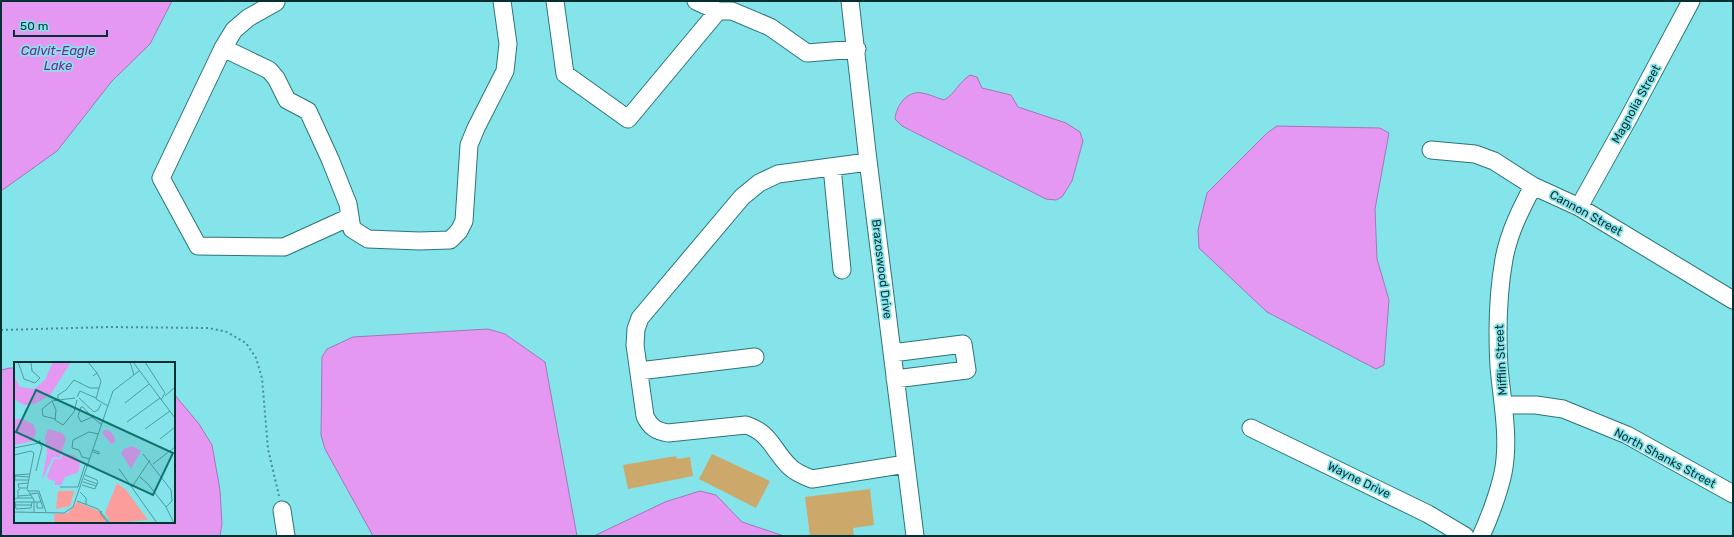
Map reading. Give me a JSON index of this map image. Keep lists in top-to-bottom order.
{
  "streets": {
    "street": [
      "Magnolia Street",
      "Cannon Street",
      "Brazoswood Drive",
      "Mifflin Street",
      "North Shanks Street",
      "Wayne Drive"
    ]
  },
  "crossings": [
    ["Magnolia Street", "Cannon Street"],
    ["Cannon Street", "Mifflin Street"],
    ["Mifflin Street", "North Shanks Street"]
  ],
  "water": ["Calvit-Eagle Lake"],
  "scale_bar": "50 m"
}
